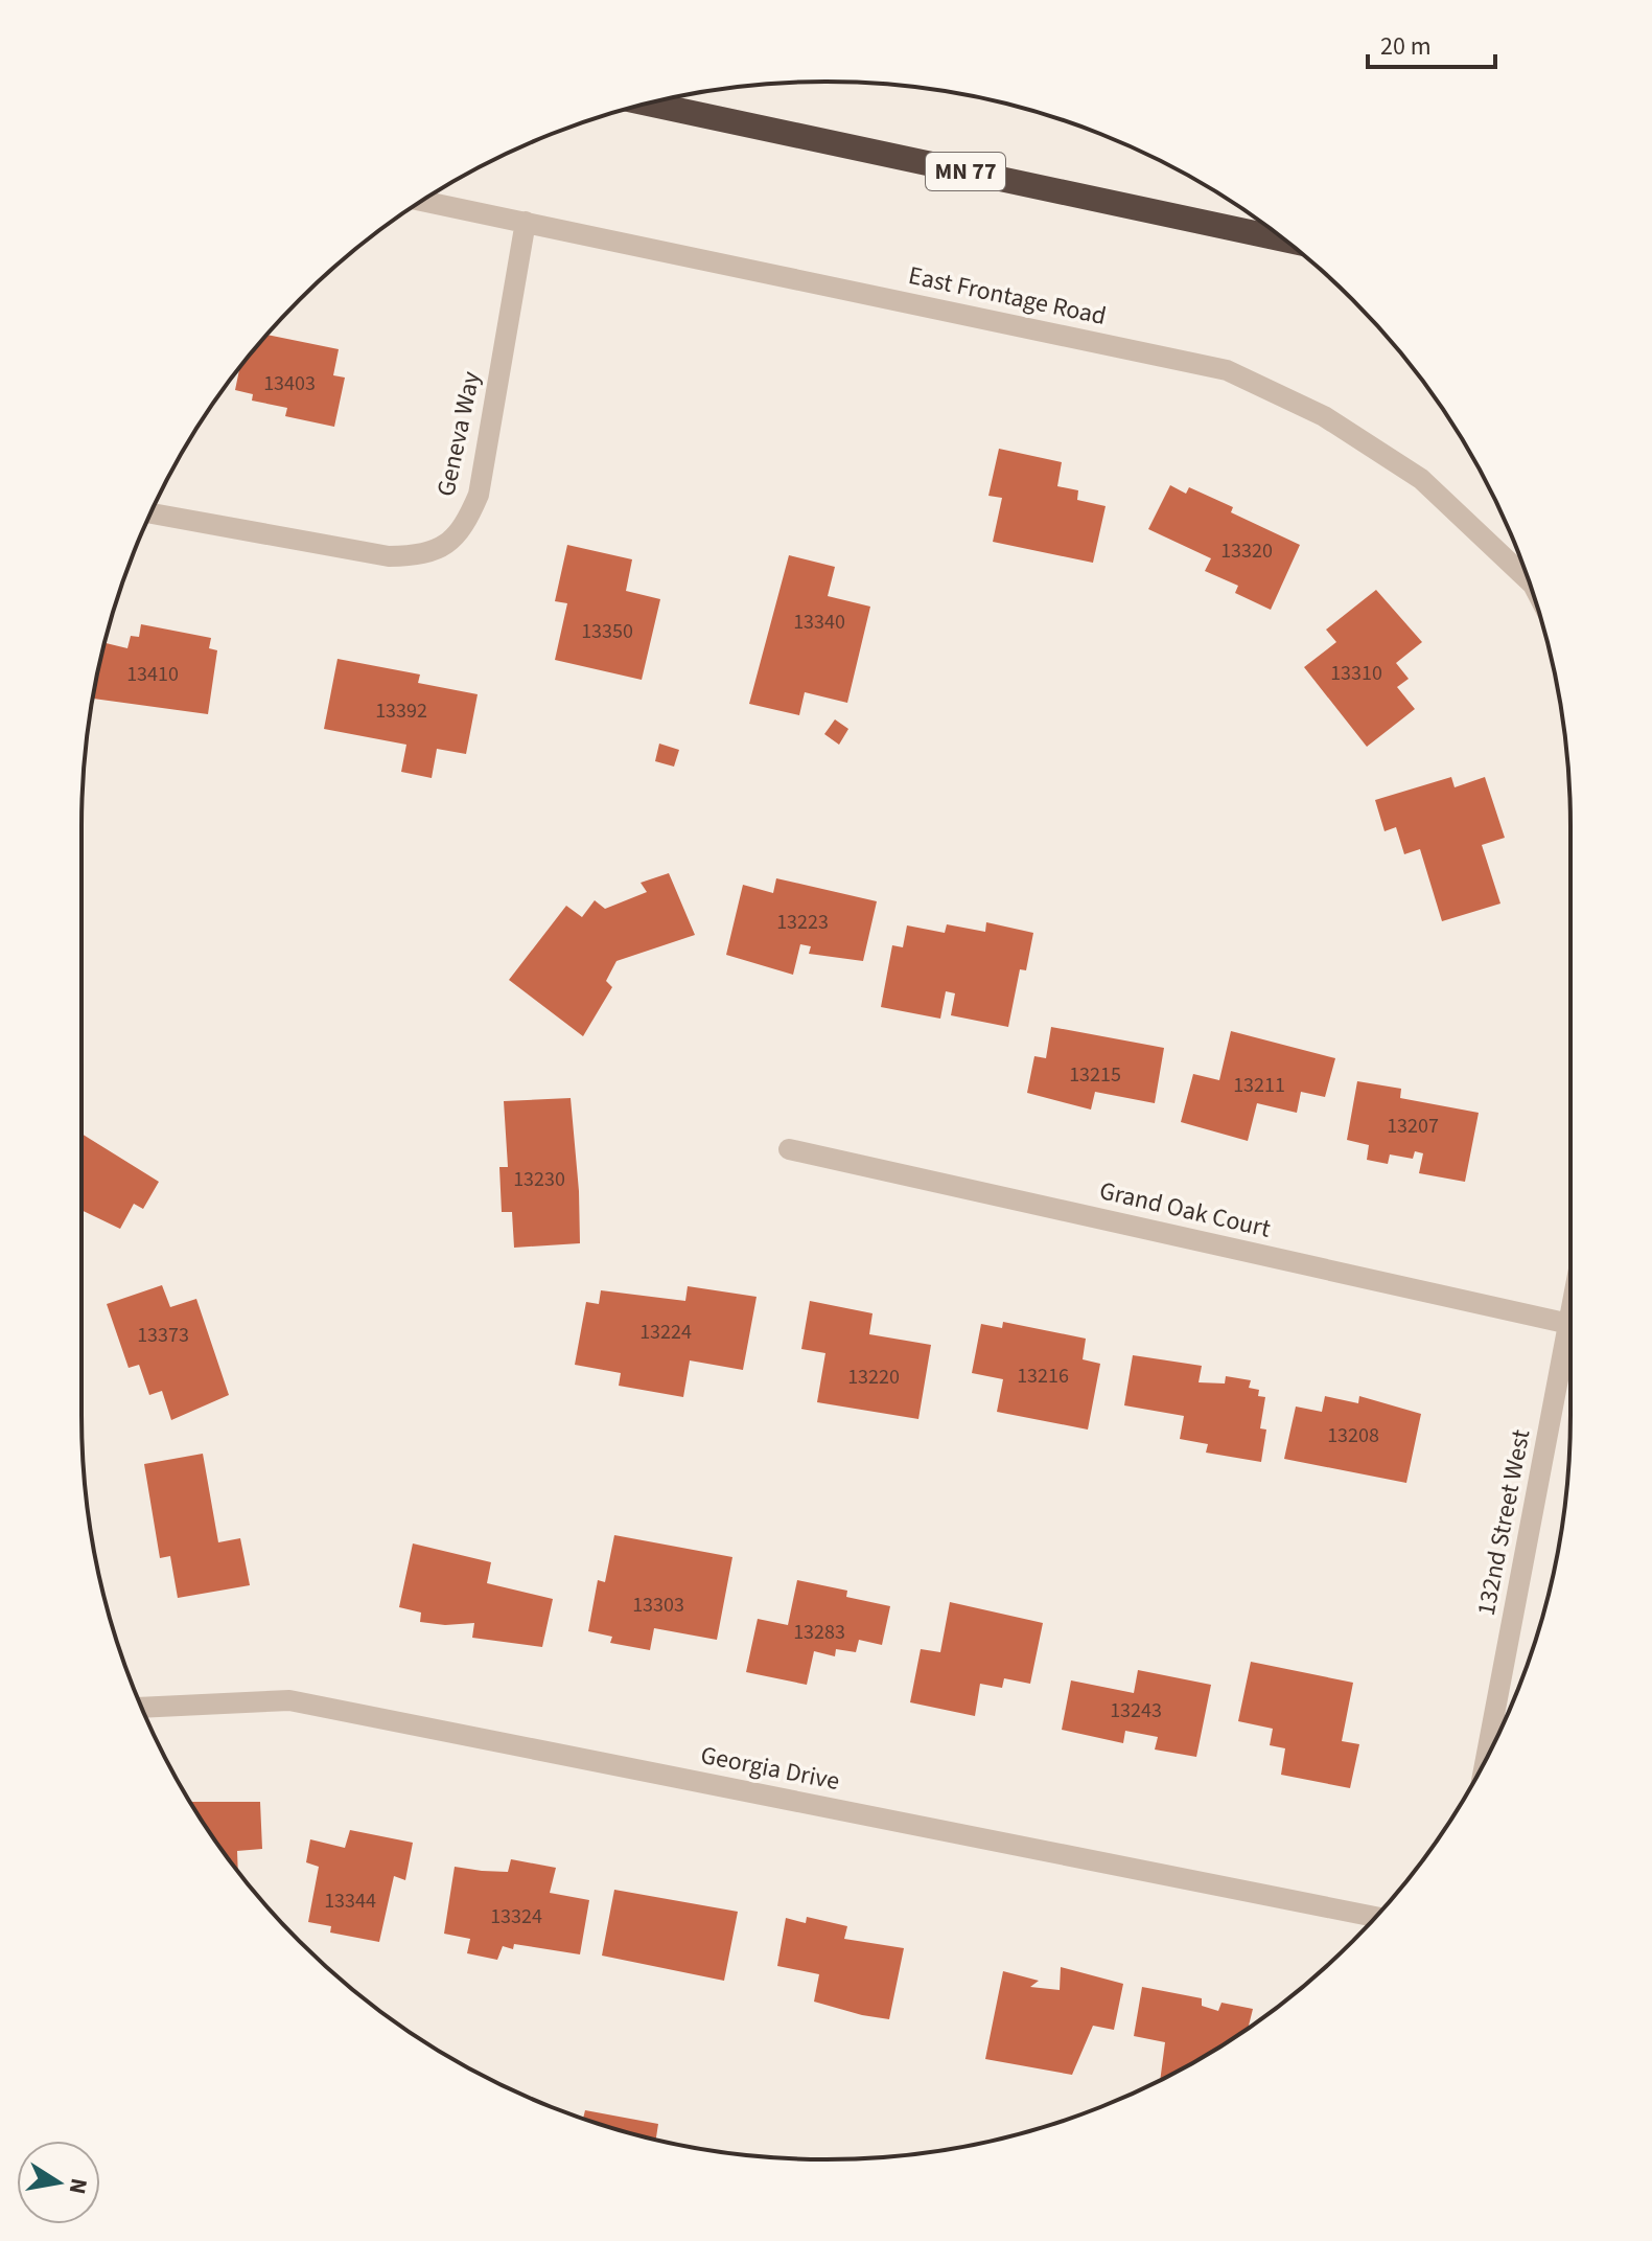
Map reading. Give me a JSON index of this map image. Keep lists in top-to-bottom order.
{
  "streets": {
    "highway": ["MN 77"],
    "street": [
      "East Frontage Road",
      "Geneva Way",
      "Grand Oak Court",
      "132nd Street West",
      "Georgia Drive"
    ]
  },
  "crossings": [
    ["East Frontage Road", "Geneva Way"],
    ["Grand Oak Court", "132nd Street West"]
  ],
  "house_numbers": [
    "13403",
    "13320",
    "13340",
    "13350",
    "13310",
    "13410",
    "13392",
    "13223",
    "13215",
    "13211",
    "13207",
    "13230",
    "13224",
    "13373",
    "13216",
    "13220",
    "13208",
    "13303",
    "13283",
    "13243",
    "13344",
    "13324"
  ],
  "scale_bar": "20 m",
  "north": "right"
}
